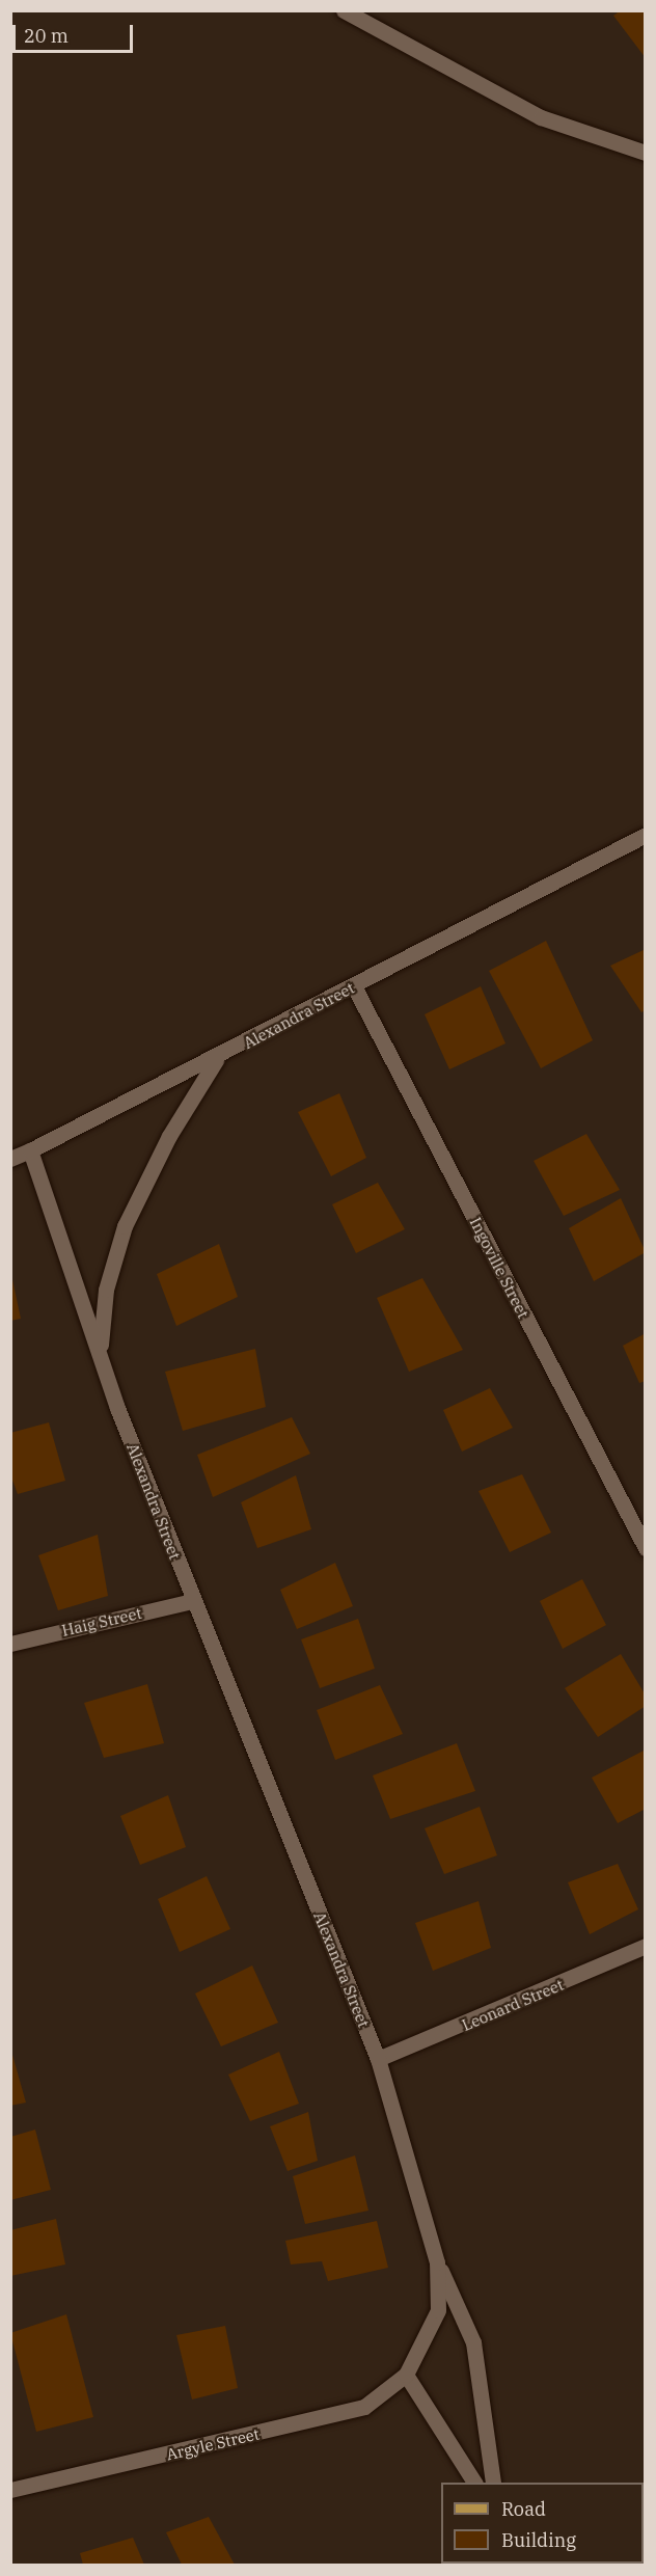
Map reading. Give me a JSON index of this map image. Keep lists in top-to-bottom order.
{
  "streets": {
    "main road": [
      "Alexandra Street",
      "Ingoville Street",
      "Haig Street",
      "Leonard Street",
      "Argyle Street"
    ]
  },
  "crossings": [
    ["Alexandra Street", "Ingoville Street"],
    ["Alexandra Street", "Haig Street"],
    ["Alexandra Street", "Leonard Street"],
    ["Alexandra Street", "Argyle Street"]
  ],
  "legend": ["Road", "Building"],
  "scale_bar": "20 m"
}
